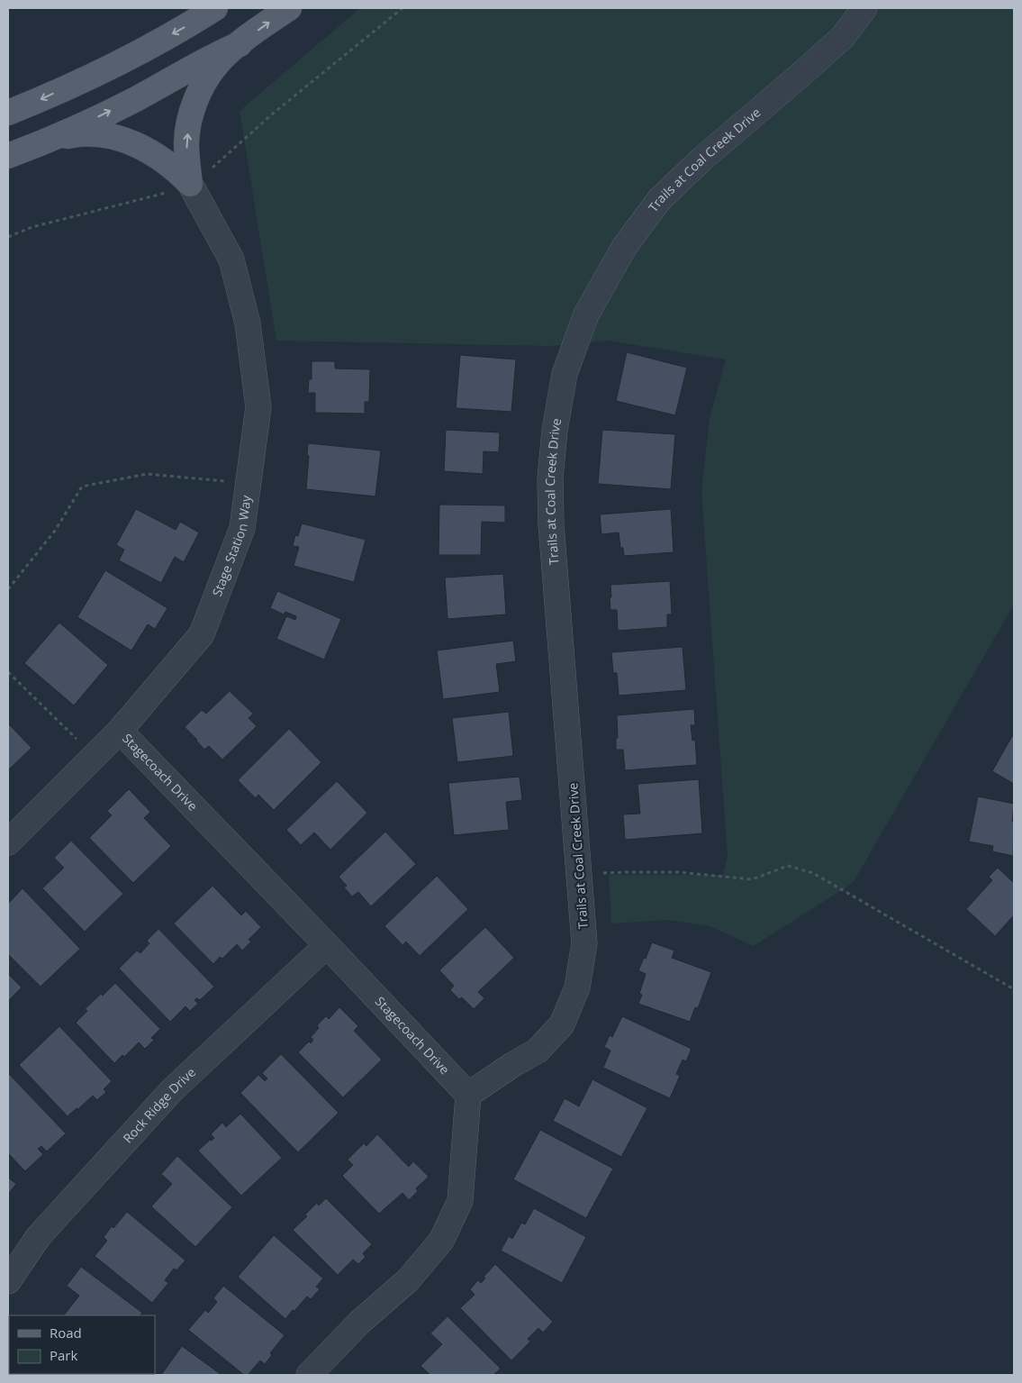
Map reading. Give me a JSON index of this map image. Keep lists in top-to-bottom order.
{
  "streets": {
    "street": [
      "Trails at Coal Creek Drive",
      "Stage Station Way",
      "Stagecoach Drive",
      "Rock Ridge Drive"
    ]
  },
  "crossings": [
    ["Trails at Coal Creek Drive", "Stagecoach Drive"],
    ["Stage Station Way", "Stagecoach Drive"],
    ["Stagecoach Drive", "Rock Ridge Drive"]
  ],
  "legend": ["Road", "Park"]
}
